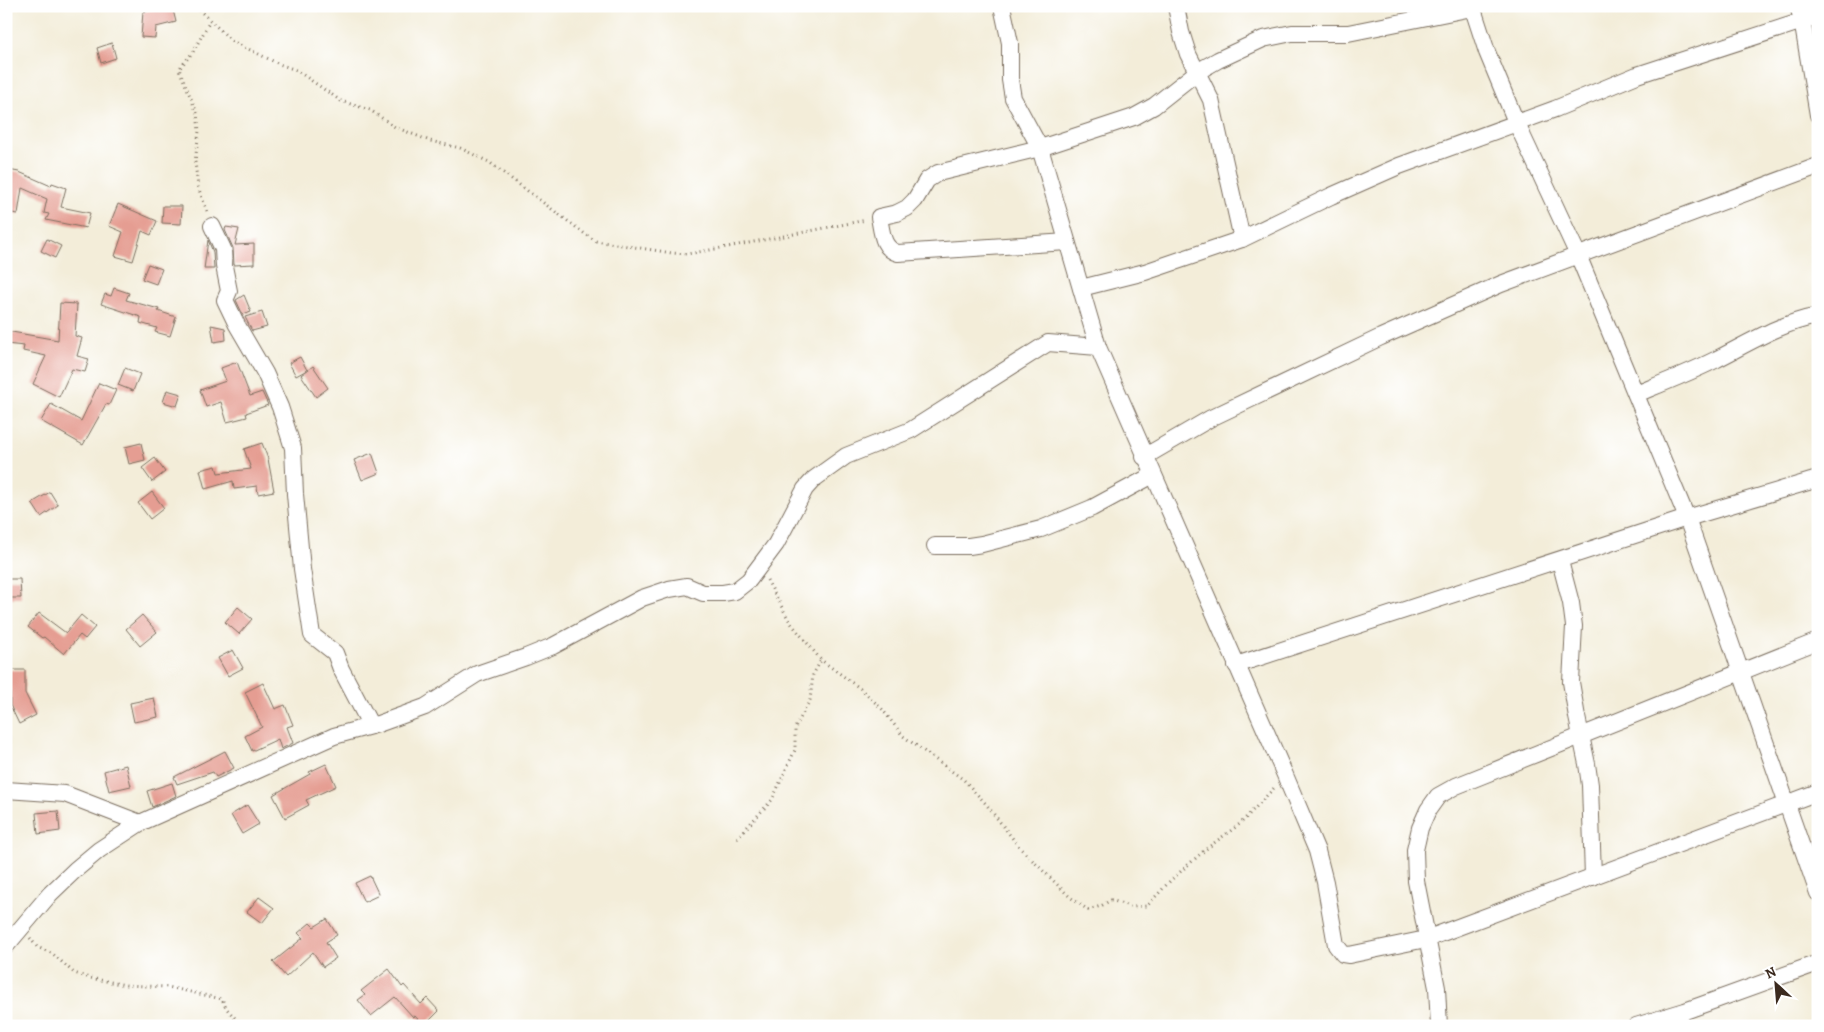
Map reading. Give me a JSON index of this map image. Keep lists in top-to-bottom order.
{
  "north": "top left"
}
